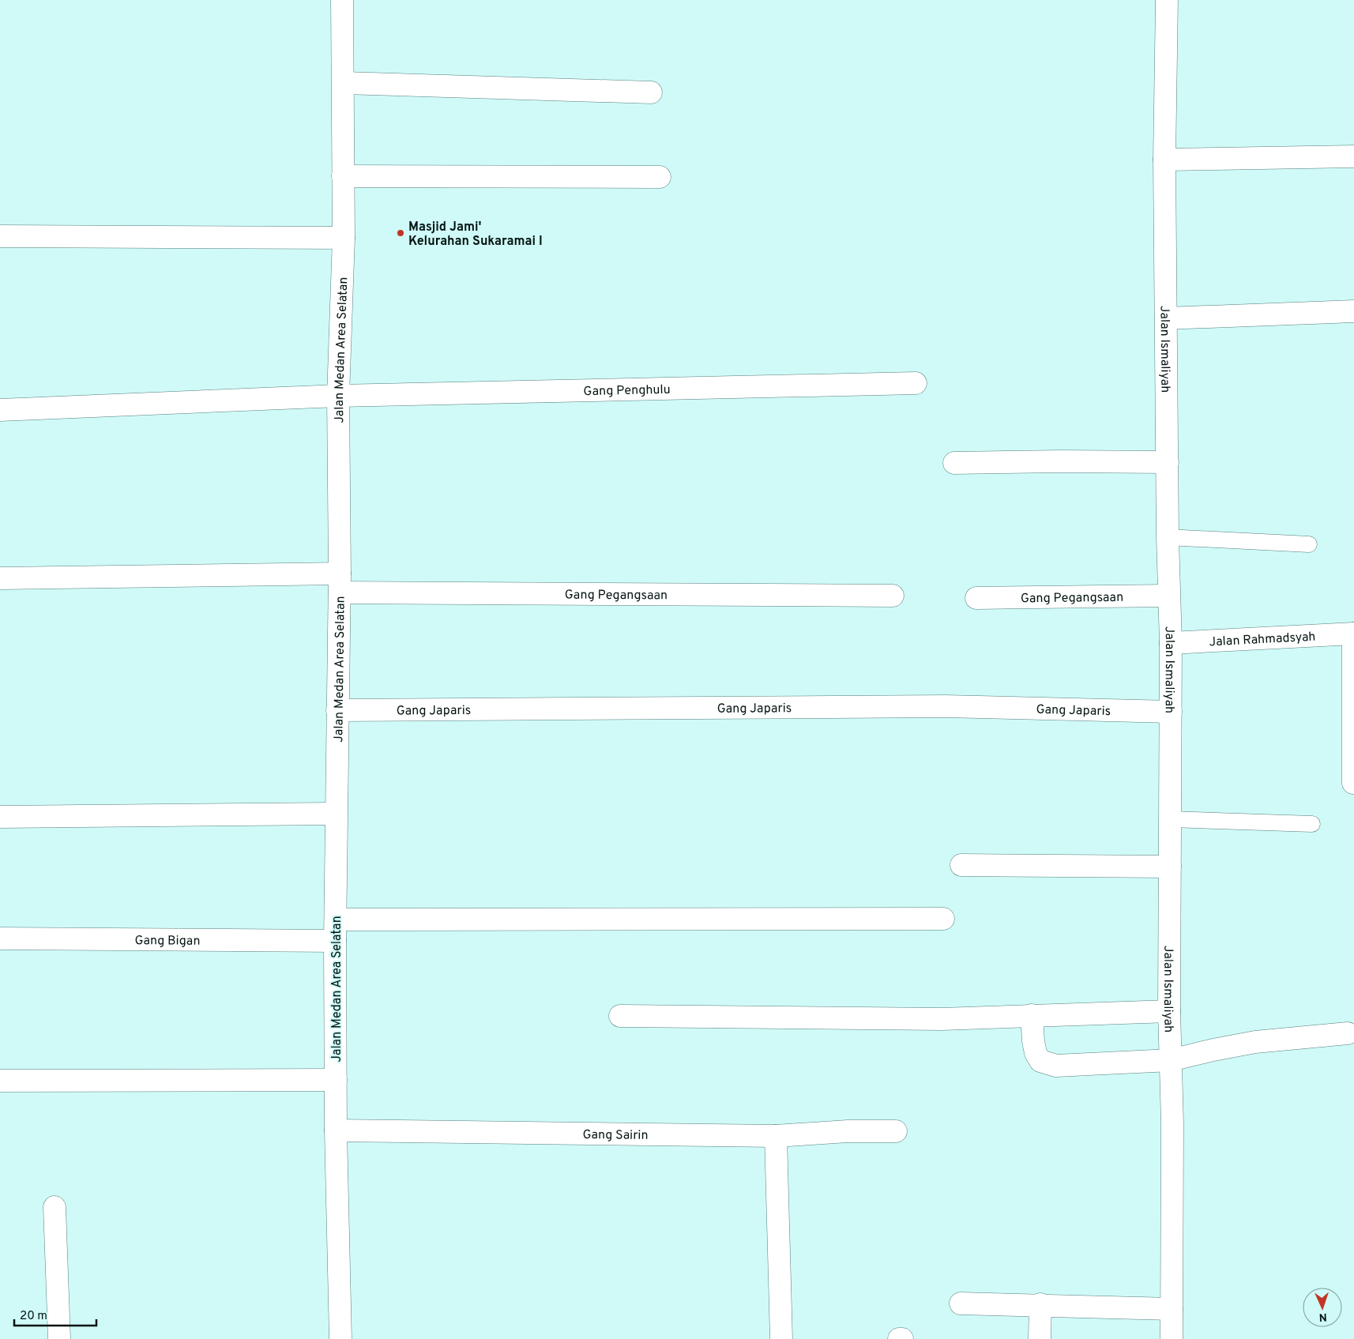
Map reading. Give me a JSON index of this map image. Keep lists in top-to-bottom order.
{
  "streets": {
    "street": [
      "Jalan Medan Area Selatan",
      "Jalan Ismaliyah",
      "Gang Penghulu",
      "Gang Pegangsaan",
      "Jalan Rahmadsyah",
      "Gang Japaris",
      "Gang Bigan",
      "Gang Sairin"
    ]
  },
  "crossings": [
    ["Jalan Medan Area Selatan", "Gang Penghulu"],
    ["Jalan Medan Area Selatan", "Gang Pegangsaan"],
    ["Jalan Medan Area Selatan", "Gang Japaris"],
    ["Jalan Medan Area Selatan", "Gang Bigan"],
    ["Jalan Medan Area Selatan", "Gang Sairin"],
    ["Jalan Ismaliyah", "Gang Pegangsaan"],
    ["Jalan Ismaliyah", "Jalan Rahmadsyah"],
    ["Jalan Ismaliyah", "Gang Japaris"]
  ],
  "places": ["Masjid Jami' Kelurahan Sukaramai I"],
  "scale_bar": "20 m",
  "north": "bottom"
}
